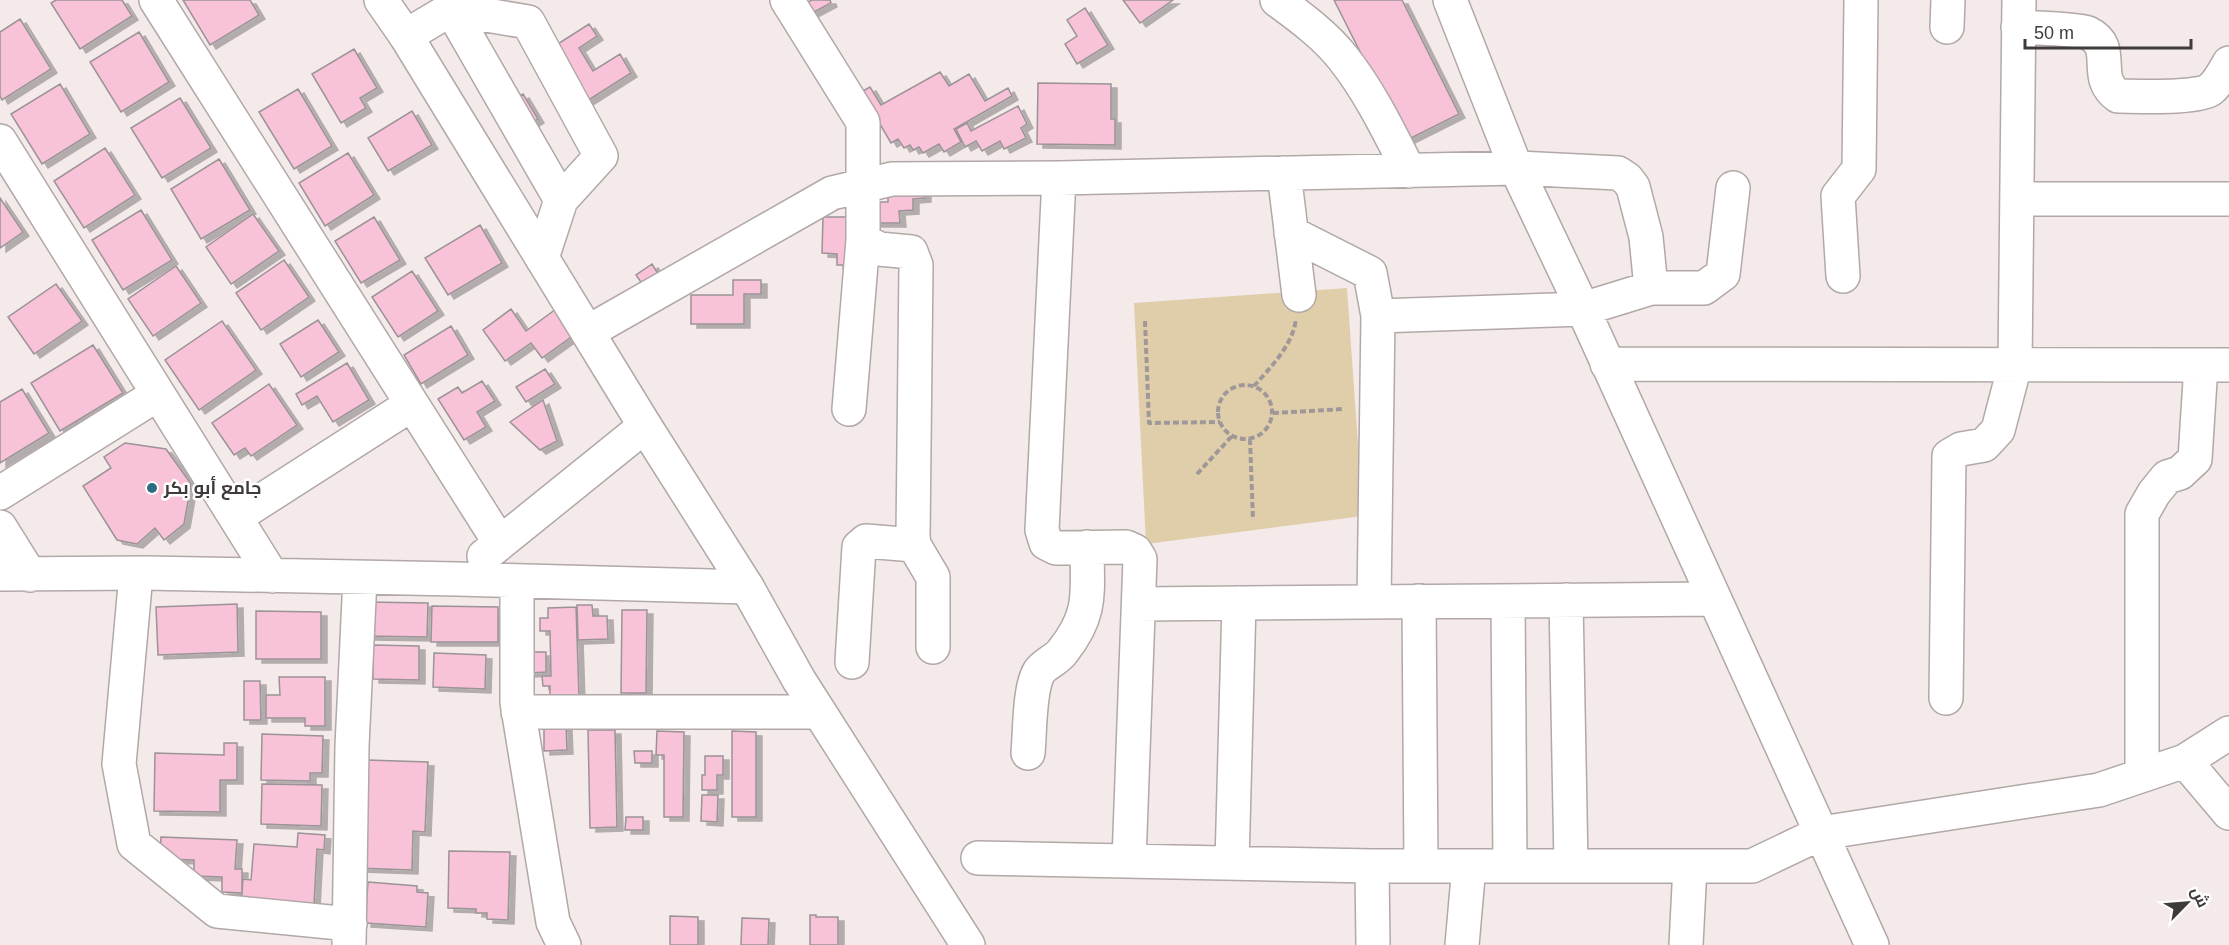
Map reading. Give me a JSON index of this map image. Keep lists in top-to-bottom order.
{
  "places": ["جامع أبو بكر"],
  "scale_bar": "50 m",
  "north": "top right"
}
